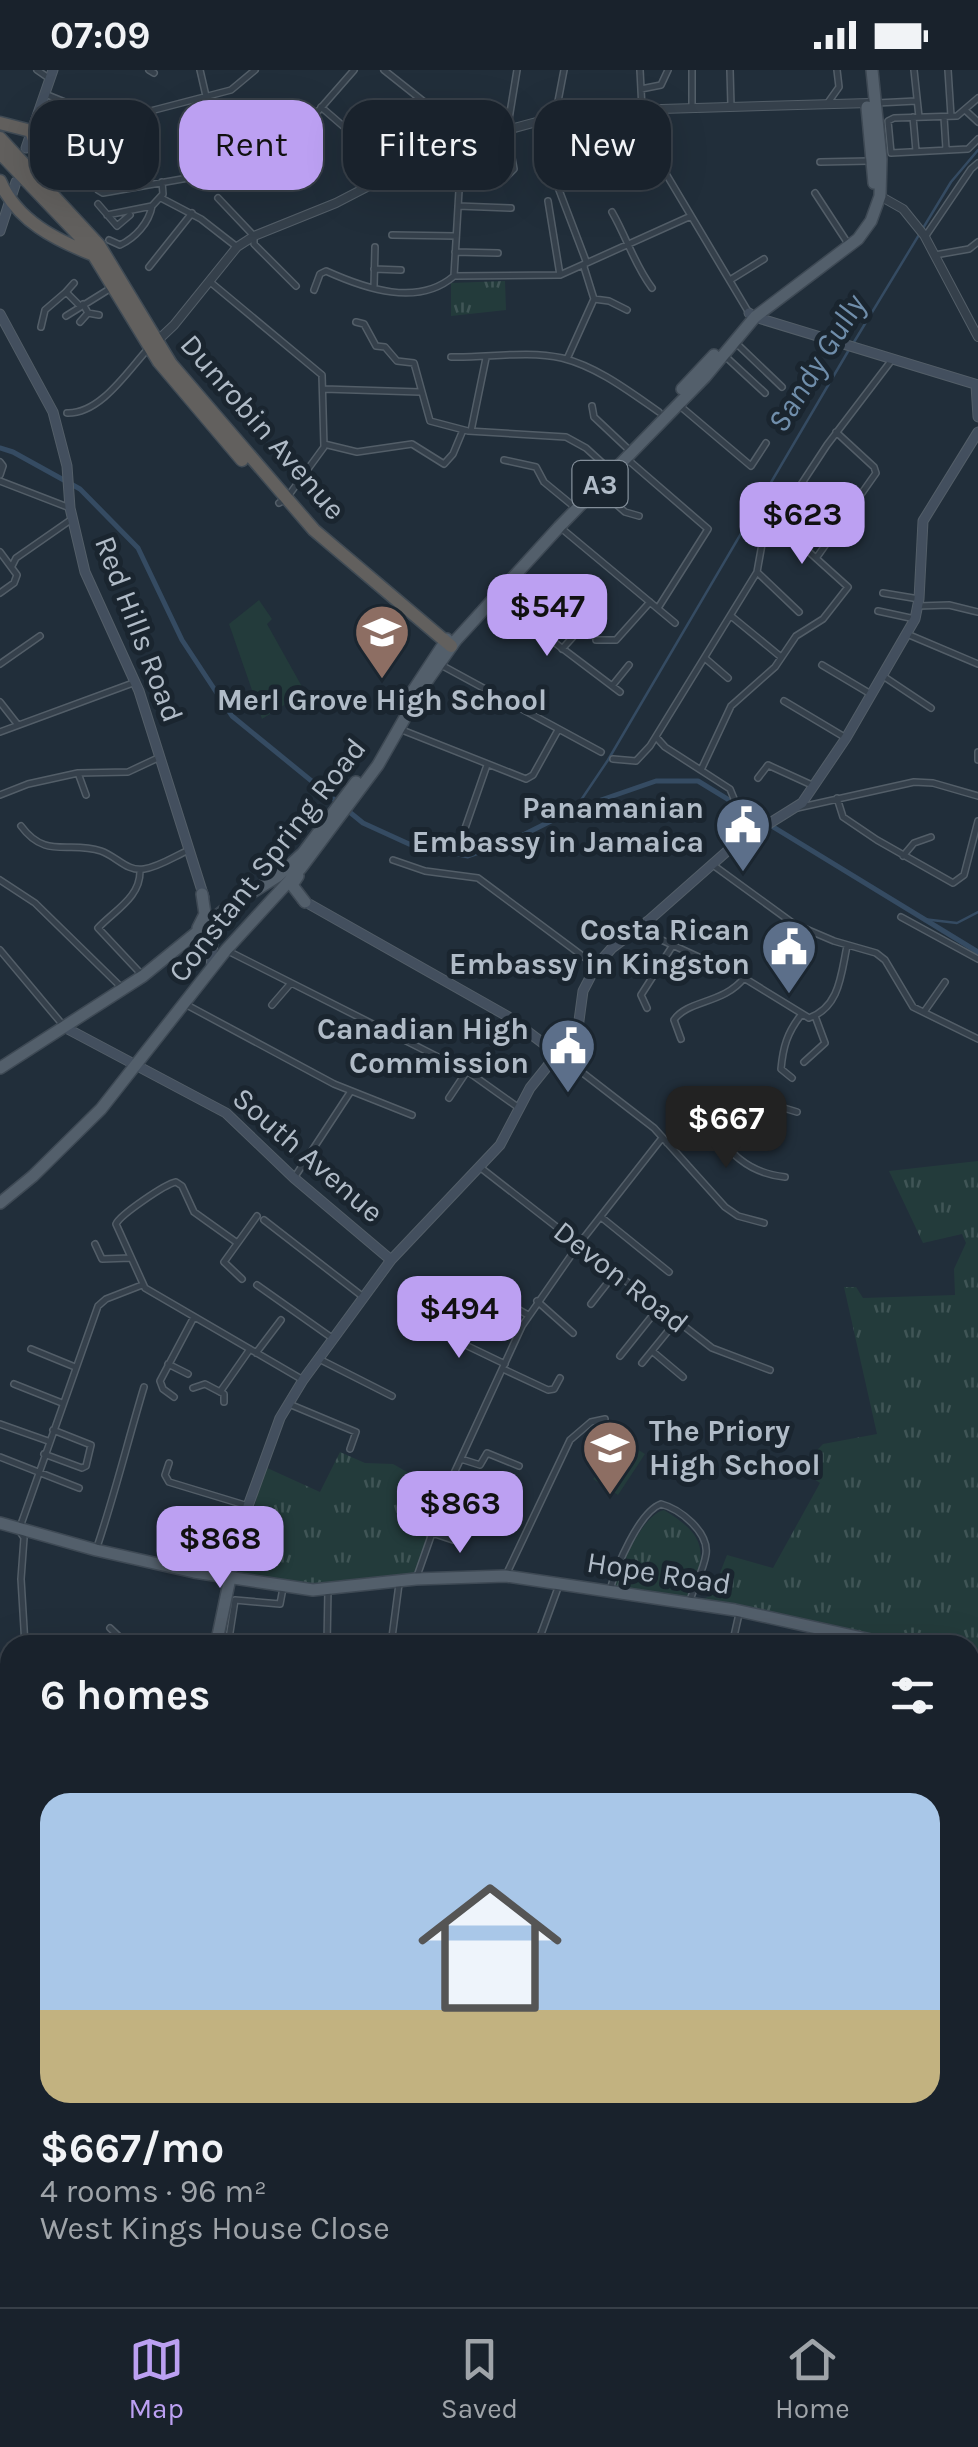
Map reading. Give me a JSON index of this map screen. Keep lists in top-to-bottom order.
{
  "streets": {
    "highway": ["Dunrobin Avenue"],
    "main road": [
      "A3",
      "Red Hills Road",
      "Constant Spring Road",
      "South Avenue",
      "Hope Road"
    ],
    "street": ["Devon Road"]
  },
  "crossings": [
    ["Dunrobin Avenue", "Constant Spring Road"],
    ["A3", "Red Hills Road"],
    ["A3", "Constant Spring Road"],
    ["A3", "South Avenue"],
    ["Red Hills Road", "Constant Spring Road"],
    ["Constant Spring Road", "South Avenue"]
  ],
  "water": ["Sandy Gully"],
  "places": {
    "school or university": ["Merl Grove High School", "The Priory High School"],
    "public building": ["Panamanian Embassy in Jamaica", "Costa Rican Embassy in Kingston", "Canadian High Commission"]
  },
  "page": {
    "status": "07:09",
    "chip": [
      "Buy",
      "Rent",
      "Filters",
      "New"
    ],
    "price": [
      "$623",
      "$547",
      "$667",
      "$494",
      "$863",
      "$868"
    ],
    "heading": "6 homes",
    "list": [
      {
        "name": "$667/mo",
        "note": "4 rooms · 96 m² · West Kings House Close"
      }
    ],
    "tabs": ["Map", "Saved", "Home"]
  }
}
